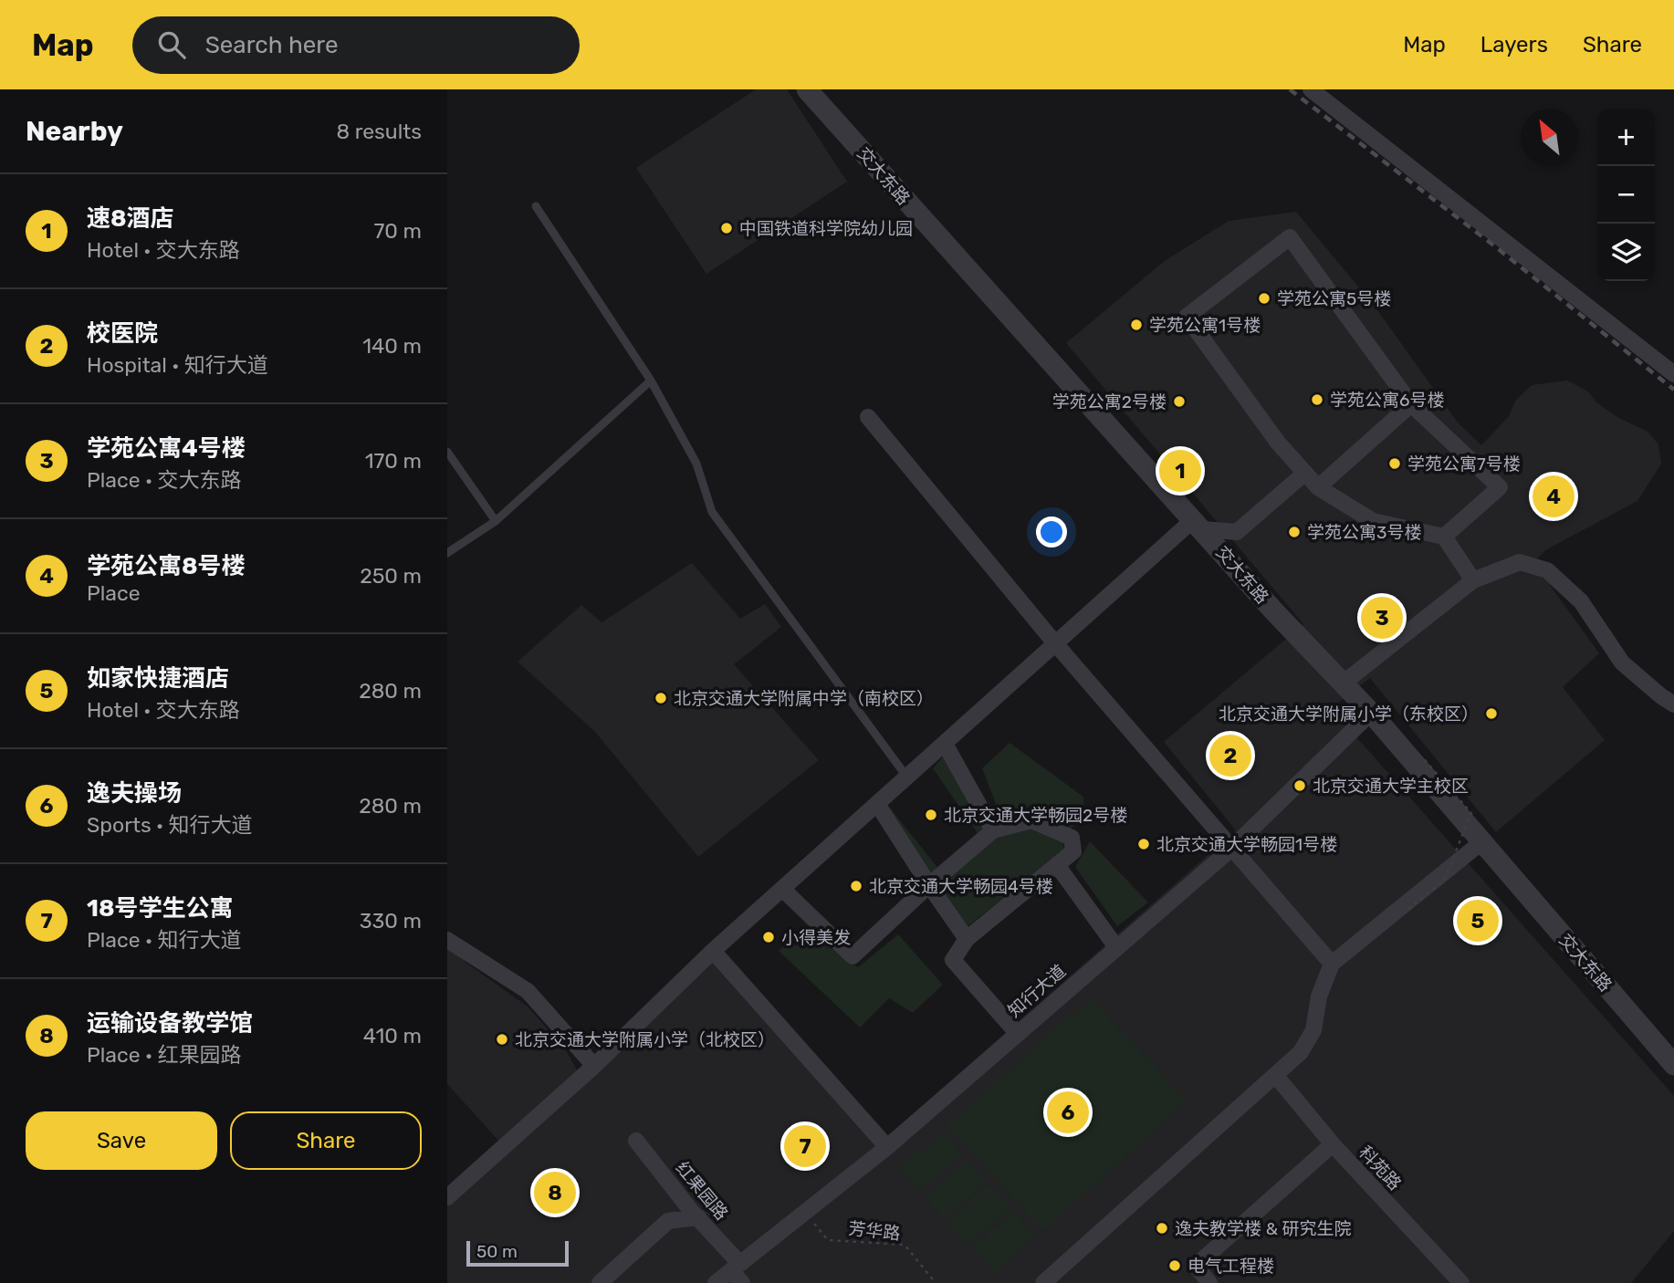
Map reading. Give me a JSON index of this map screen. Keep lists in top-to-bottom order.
{
  "streets": {
    "street": [
      "交大东路",
      "知行大道",
      "科苑路",
      "红果园路"
    ],
    "path": ["芳华路"]
  },
  "crossings": [
    ["交大东路", "知行大道"],
    ["知行大道", "红果园路"],
    ["知行大道", "芳华路"]
  ],
  "places": [
    "中国铁道科学院幼儿园",
    "学苑公寓5号楼",
    "学苑公寓1号楼",
    "学苑公寓6号楼",
    "学苑公寓2号楼",
    "学苑公寓7号楼",
    "学苑公寓3号楼",
    "北京交通大学附属中学（南校区）",
    "北京交通大学附属小学（东校区）",
    "北京交通大学主校区",
    "北京交通大学畅园2号楼",
    "北京交通大学畅园1号楼",
    "北京交通大学畅园4号楼",
    "小得美发",
    "北京交通大学附属小学（北校区）",
    "逸夫教学楼 & 研究生院",
    "电气工程楼"
  ],
  "scale_bar": "50 m",
  "north": "top left",
  "page": {
    "header": "Map",
    "search": "Search here",
    "nav": ["Map", "Layers", "Share"],
    "heading": ["Nearby", "8 results"],
    "map_buttons": ["+", "−"],
    "list": [
      {
        "mark": "1",
        "name": "速8酒店",
        "note": "Hotel · 交大东路",
        "value": "70 m"
      },
      {
        "mark": "2",
        "name": "校医院",
        "note": "Hospital · 知行大道",
        "value": "140 m"
      },
      {
        "mark": "3",
        "name": "学苑公寓4号楼",
        "note": "Place · 交大东路",
        "value": "170 m"
      },
      {
        "mark": "4",
        "name": "学苑公寓8号楼",
        "note": "Place",
        "value": "250 m"
      },
      {
        "mark": "5",
        "name": "如家快捷酒店",
        "note": "Hotel · 交大东路",
        "value": "280 m"
      },
      {
        "mark": "6",
        "name": "逸夫操场",
        "note": "Sports · 知行大道",
        "value": "280 m"
      },
      {
        "mark": "7",
        "name": "18号学生公寓",
        "note": "Place · 知行大道",
        "value": "330 m"
      },
      {
        "mark": "8",
        "name": "运输设备教学馆",
        "note": "Place · 红果园路",
        "value": "410 m"
      }
    ],
    "pins": [
      "1",
      "4",
      "3",
      "2",
      "5",
      "6",
      "7",
      "8"
    ],
    "buttons": ["Save", "Share"],
    "scale": "50 m"
  }
}
